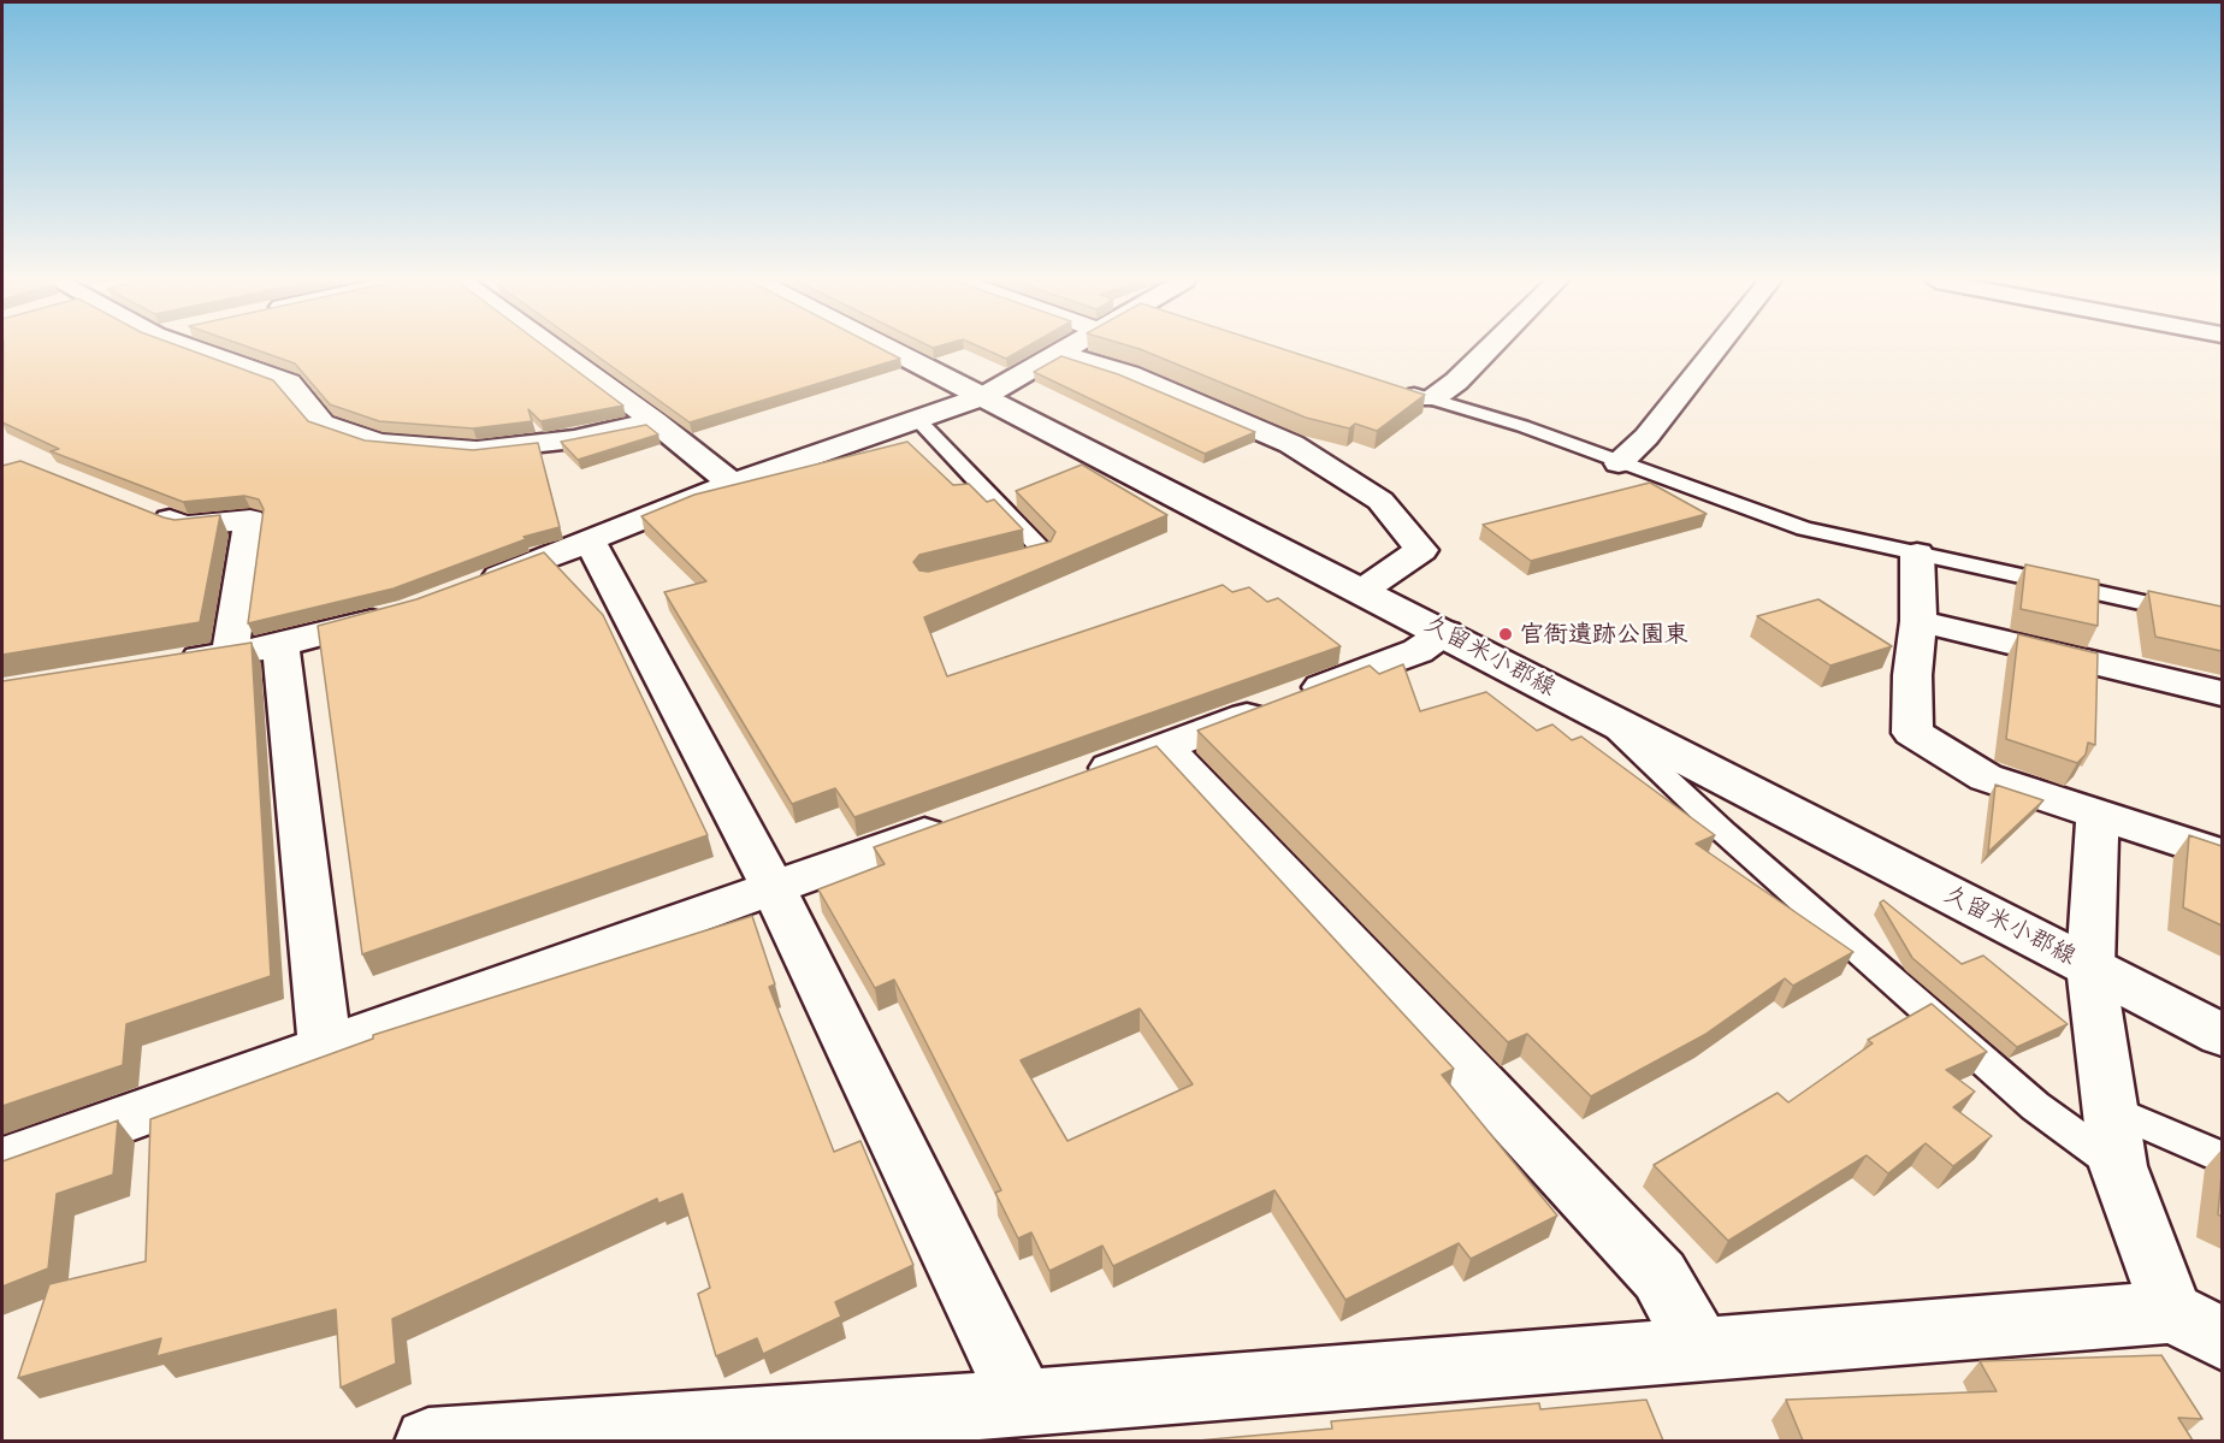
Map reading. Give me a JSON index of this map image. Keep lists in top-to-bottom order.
{
  "streets": {
    "street": ["久留米小郡線"]
  },
  "places": ["官衙遺跡公園東"]
}
